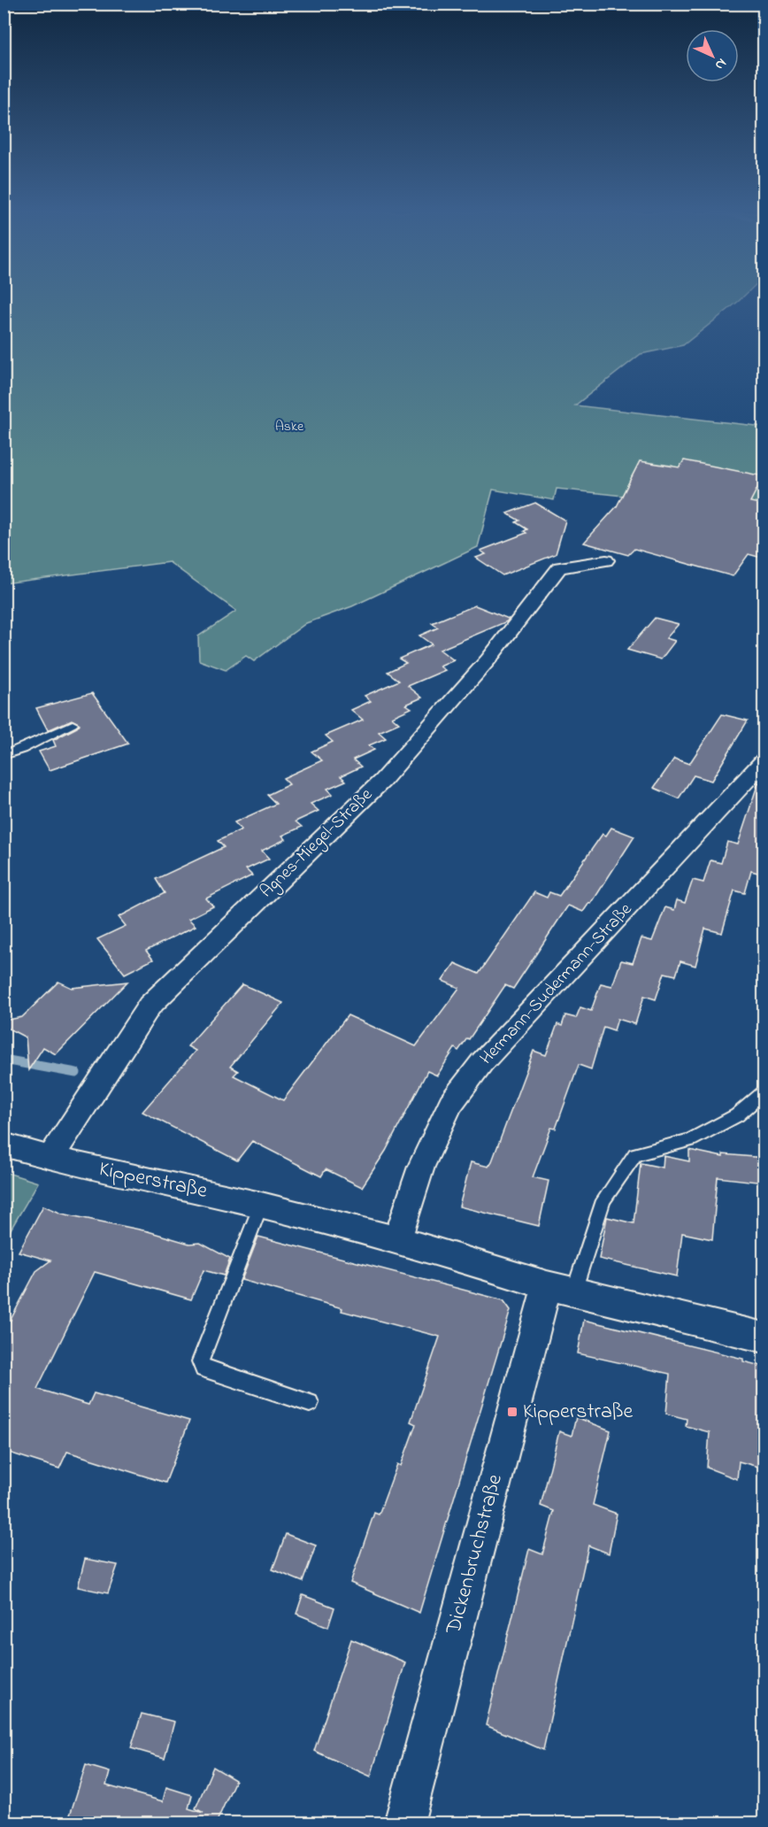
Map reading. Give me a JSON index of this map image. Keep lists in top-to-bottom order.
{
  "streets": {
    "street": [
      "Agnes-Miegel-Straße",
      "Hermann-Sudermann-Straße",
      "Kipperstraße",
      "Dickenbruchstraße"
    ]
  },
  "crossings": [
    ["Agnes-Miegel-Straße", "Kipperstraße"],
    ["Hermann-Sudermann-Straße", "Kipperstraße"],
    ["Kipperstraße", "Dickenbruchstraße"]
  ],
  "parks": ["Aske"],
  "places": {
    "transit": ["Kipperstraße"]
  },
  "north": "bottom right"
}
